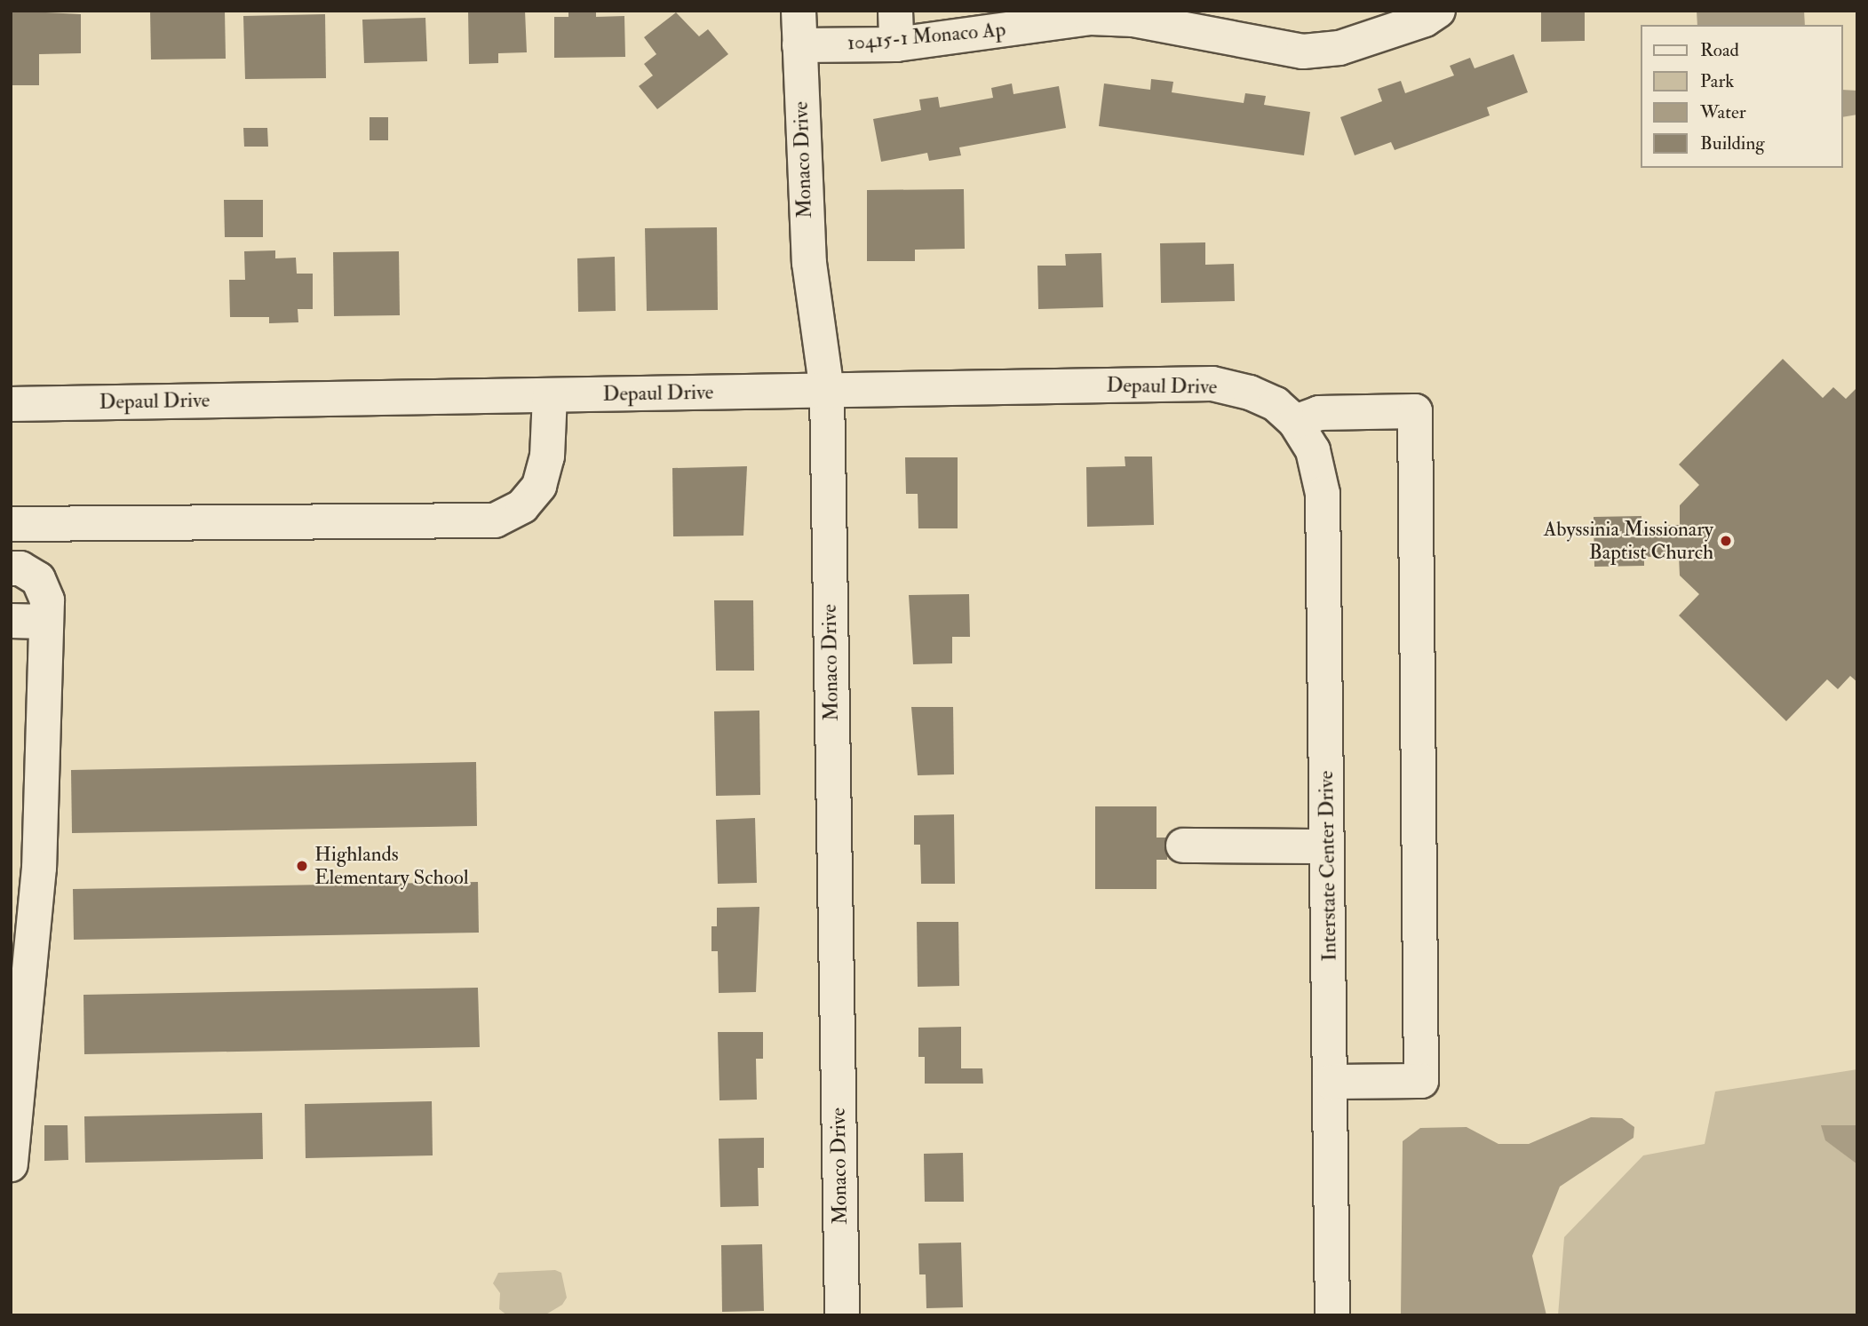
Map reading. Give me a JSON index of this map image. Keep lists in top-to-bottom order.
{
  "streets": {
    "street": [
      "10415-1 Monaco Ap",
      "Monaco Drive",
      "Depaul Drive",
      "Interstate Center Drive"
    ]
  },
  "crossings": [
    ["10415-1 Monaco Ap", "Monaco Drive"],
    ["Monaco Drive", "Depaul Drive"],
    ["Depaul Drive", "Interstate Center Drive"]
  ],
  "places": ["Abyssinia Missionary Baptist Church", "Highlands Elementary School"],
  "legend": [
    "Road",
    "Park",
    "Water",
    "Building"
  ]
}
